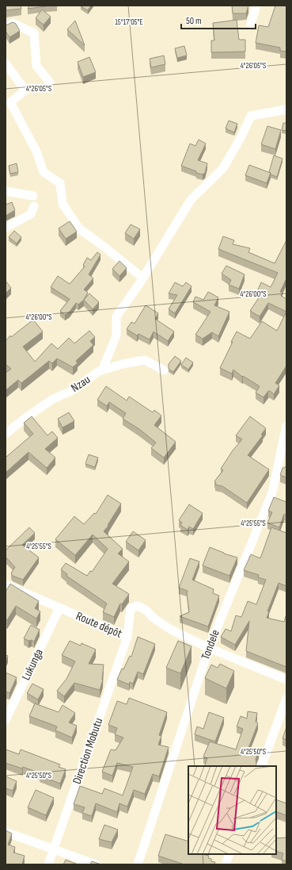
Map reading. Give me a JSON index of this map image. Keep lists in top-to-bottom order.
{
  "streets": {
    "street": [
      "Nzau",
      "Route dépôt",
      "Tondele",
      "Lukunga",
      "Direction Mobutu"
    ]
  },
  "crossings": [
    ["Route dépôt", "Tondele"],
    ["Route dépôt", "Lukunga"],
    ["Route dépôt", "Direction Mobutu"]
  ],
  "scale_bar": "50 m",
  "coordinates": [
    "15°17'05\"E",
    "4°26'05\"S",
    "4°26'00\"S",
    "4°25'55\"S",
    "4°25'50\"S"
  ]
}
